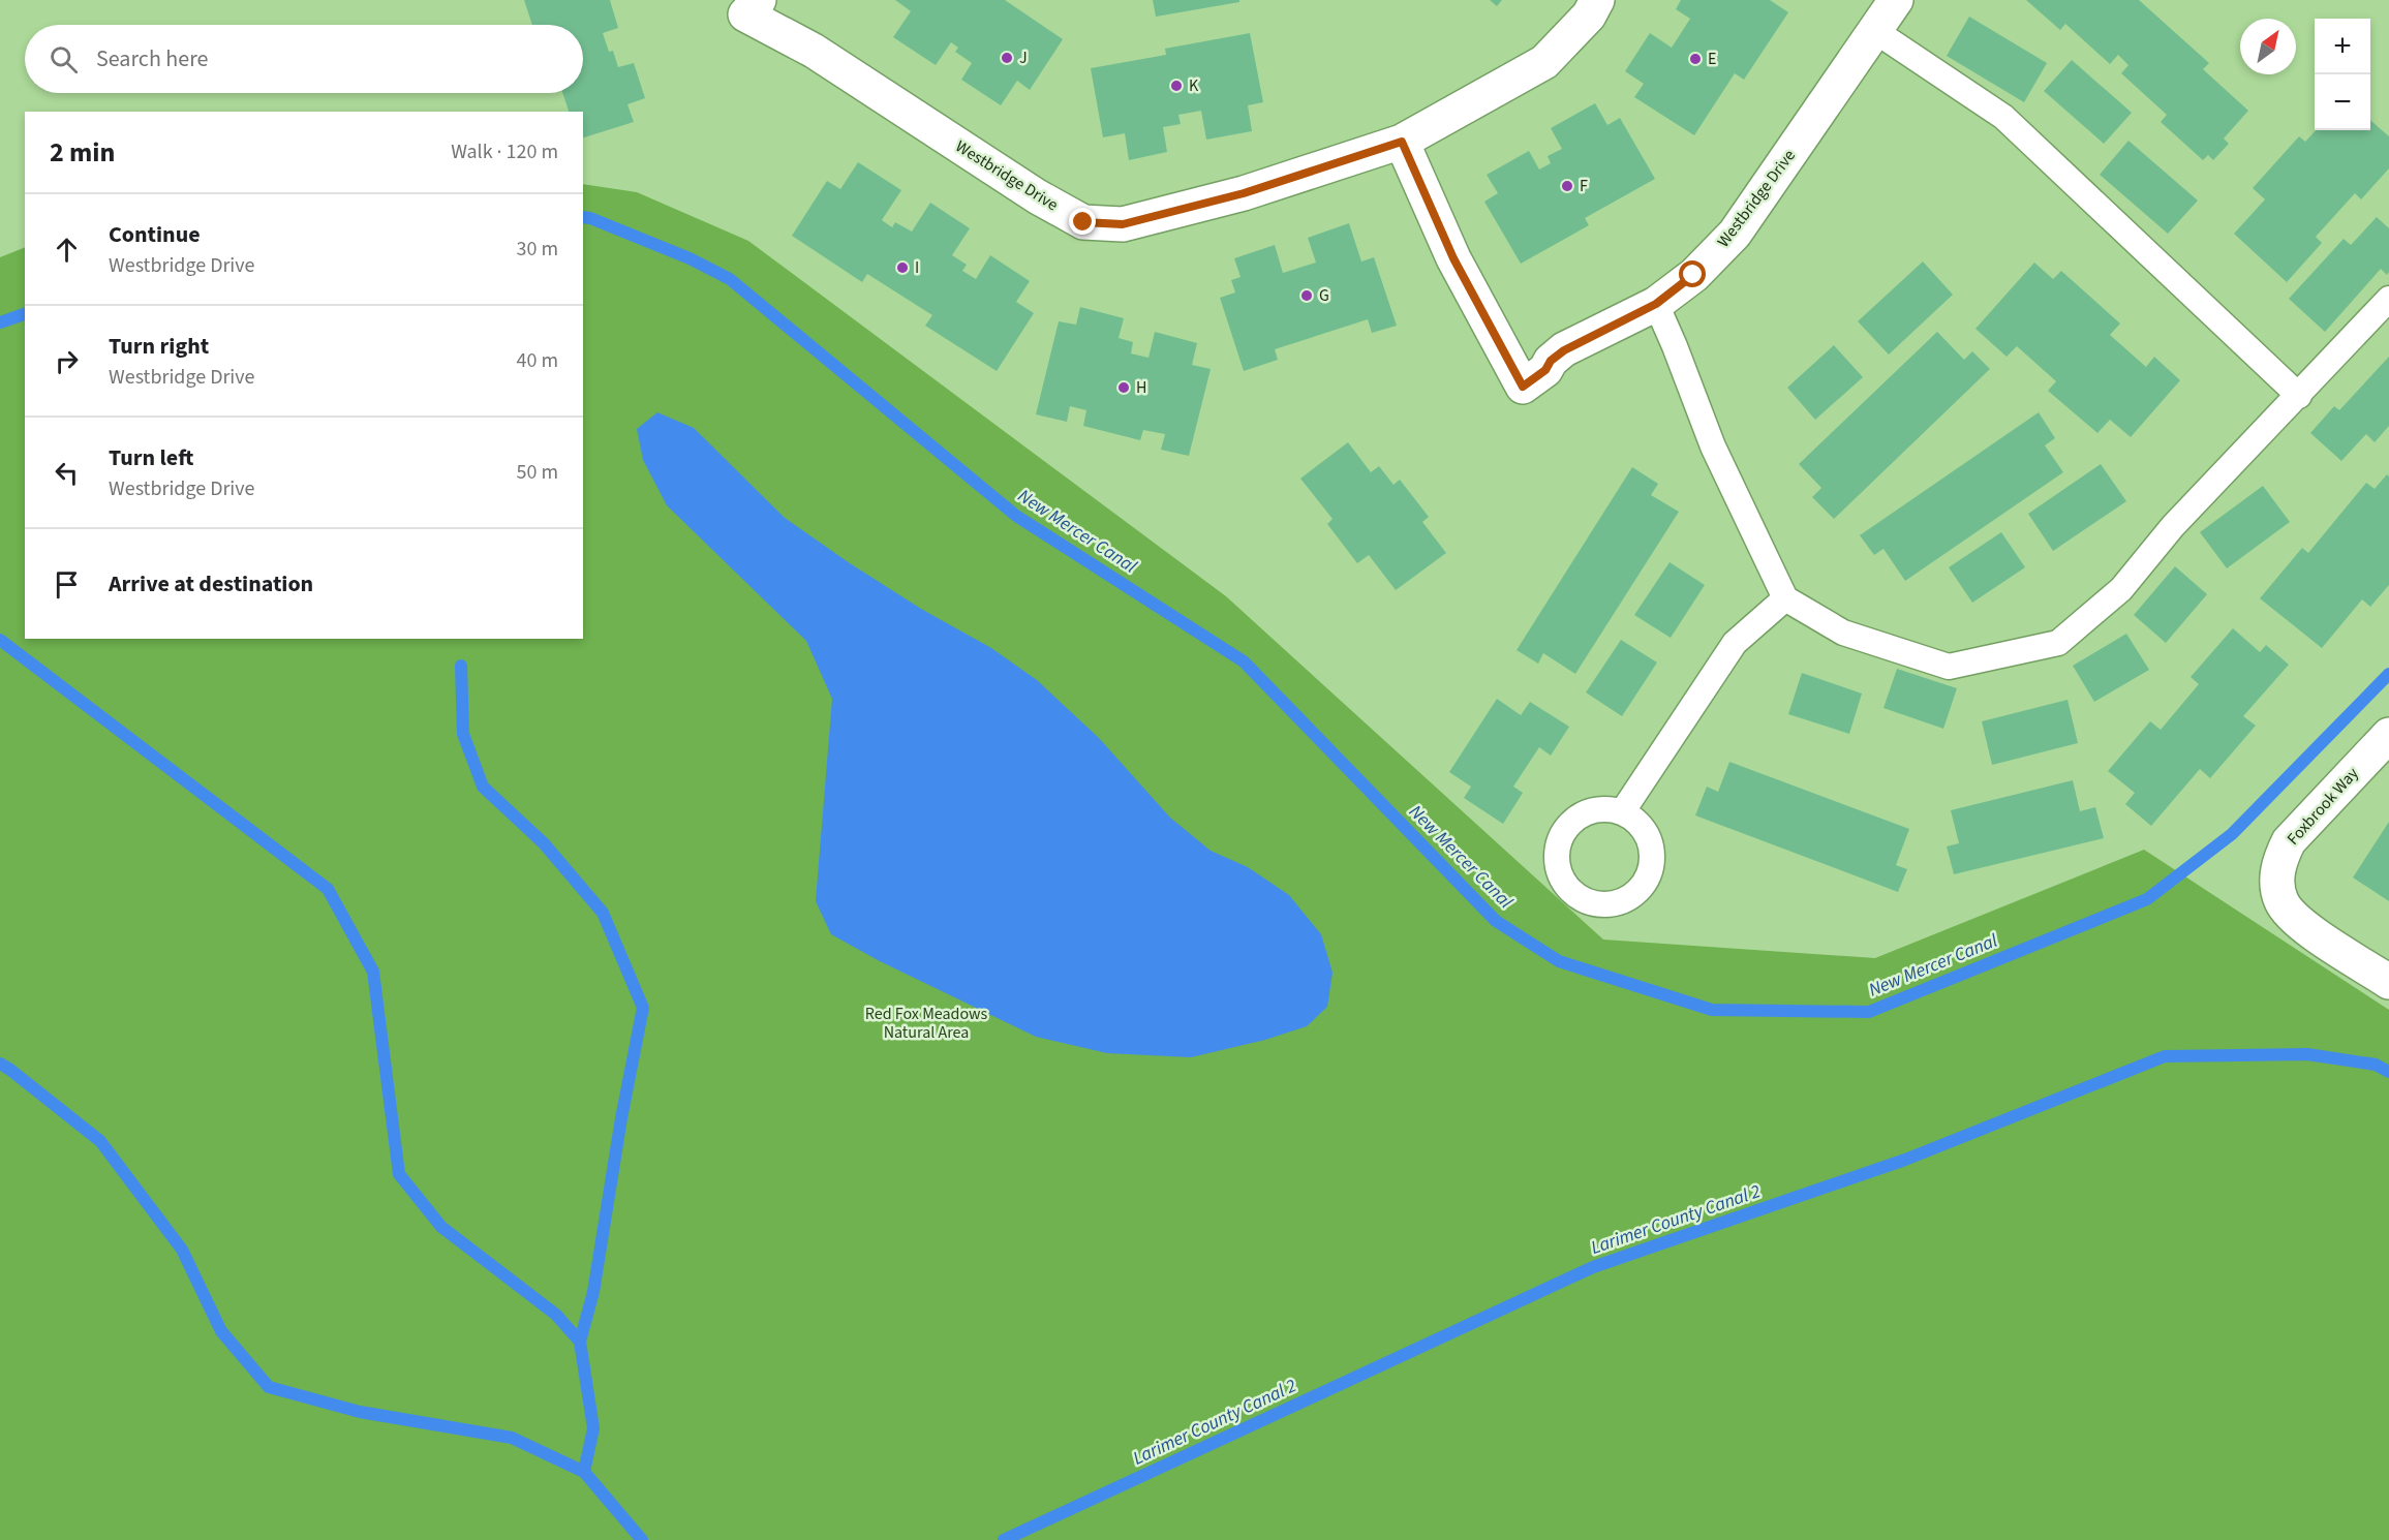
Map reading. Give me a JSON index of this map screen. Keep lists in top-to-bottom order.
{
  "streets": {
    "street": ["Westbridge Drive", "Foxbrook Way"]
  },
  "water": ["New Mercer Canal", "Larimer County Canal 2"],
  "parks": ["Red Fox Meadows Natural Area"],
  "places": [
    "J",
    "E",
    "K",
    "F",
    "I",
    "G",
    "H"
  ],
  "north": "top right",
  "page": {
    "map_buttons": ["+", "−"],
    "search": "Search here",
    "heading": ["2 min", "Walk · 120 m"],
    "list": [
      ["Continue", "Westbridge Drive", "30 m"],
      ["Turn right", "Westbridge Drive", "40 m"],
      ["Turn left", "Westbridge Drive", "50 m"],
      "Arrive at destination"
    ]
  }
}
